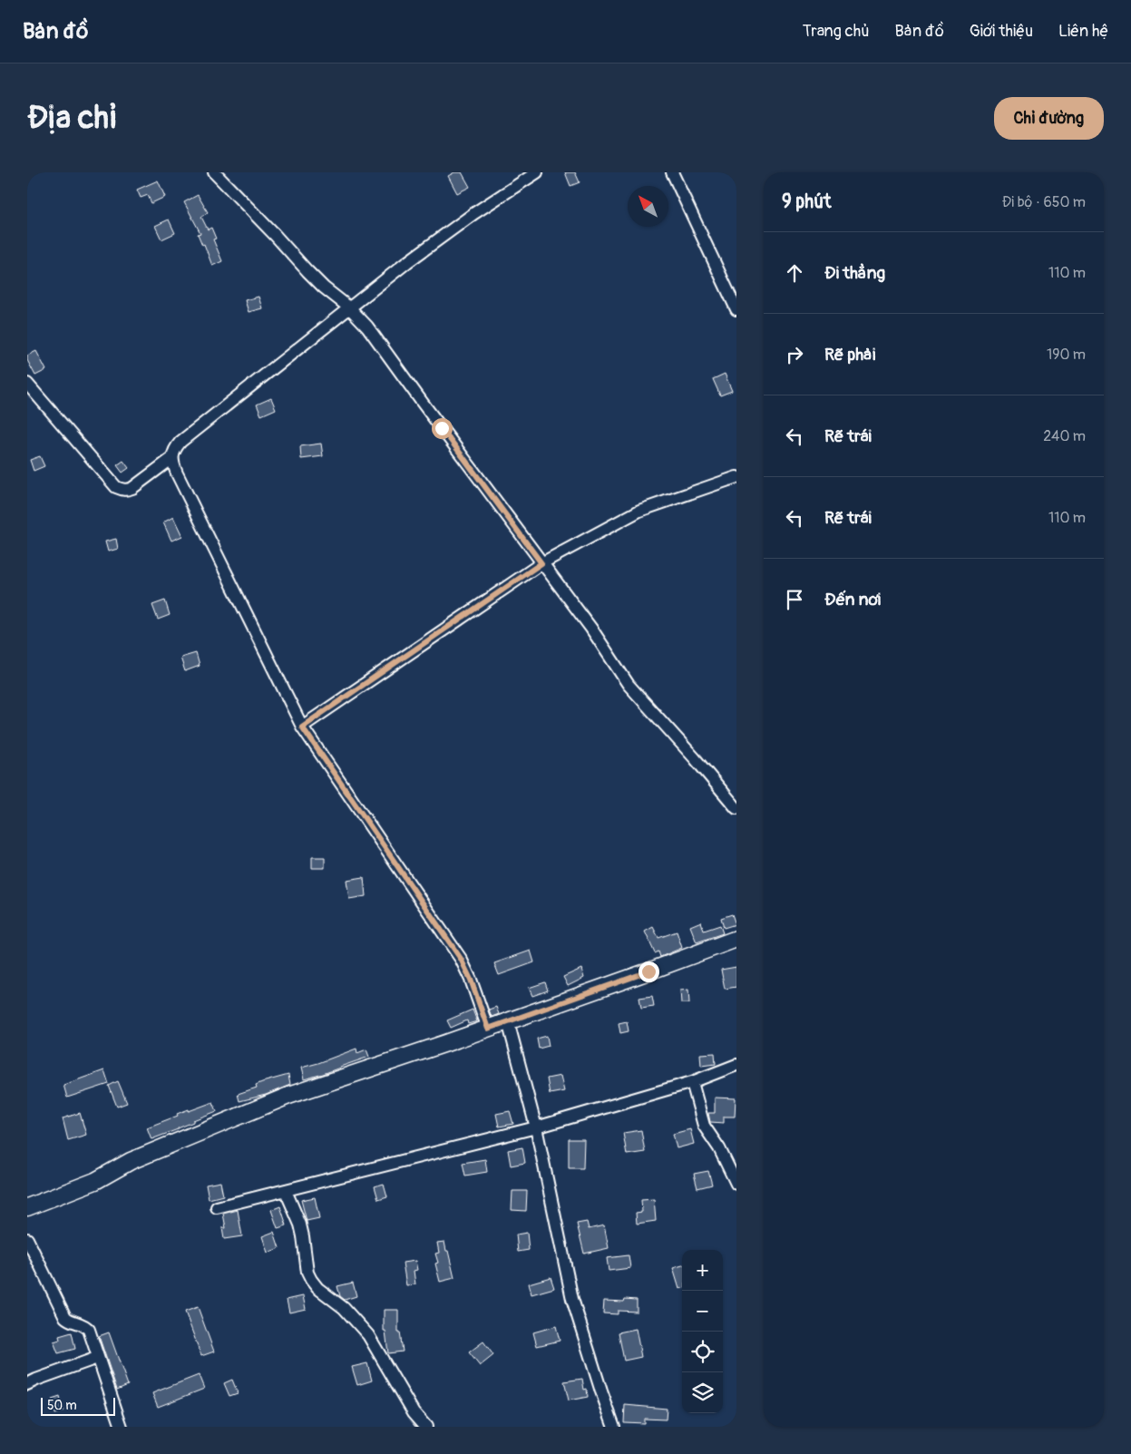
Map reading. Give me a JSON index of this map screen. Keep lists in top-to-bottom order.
{
  "scale_bar": "50 m",
  "north": "top left",
  "page": {
    "header": "Bản đồ",
    "nav": [
      "Trang chủ",
      "Bản đồ",
      "Giới thiệu",
      "Liên hệ"
    ],
    "buttons": "Chỉ đường",
    "title": "Địa chỉ",
    "heading": ["9 phút", "Đi bộ · 650 m"],
    "list": [
      ["Đi thẳng", "110 m"],
      ["Rẽ phải", "190 m"],
      ["Rẽ trái", "240 m"],
      ["Rẽ trái", "110 m"],
      "Đến nơi"
    ],
    "map_buttons": ["+", "−"],
    "scale": "50 m"
  }
}
